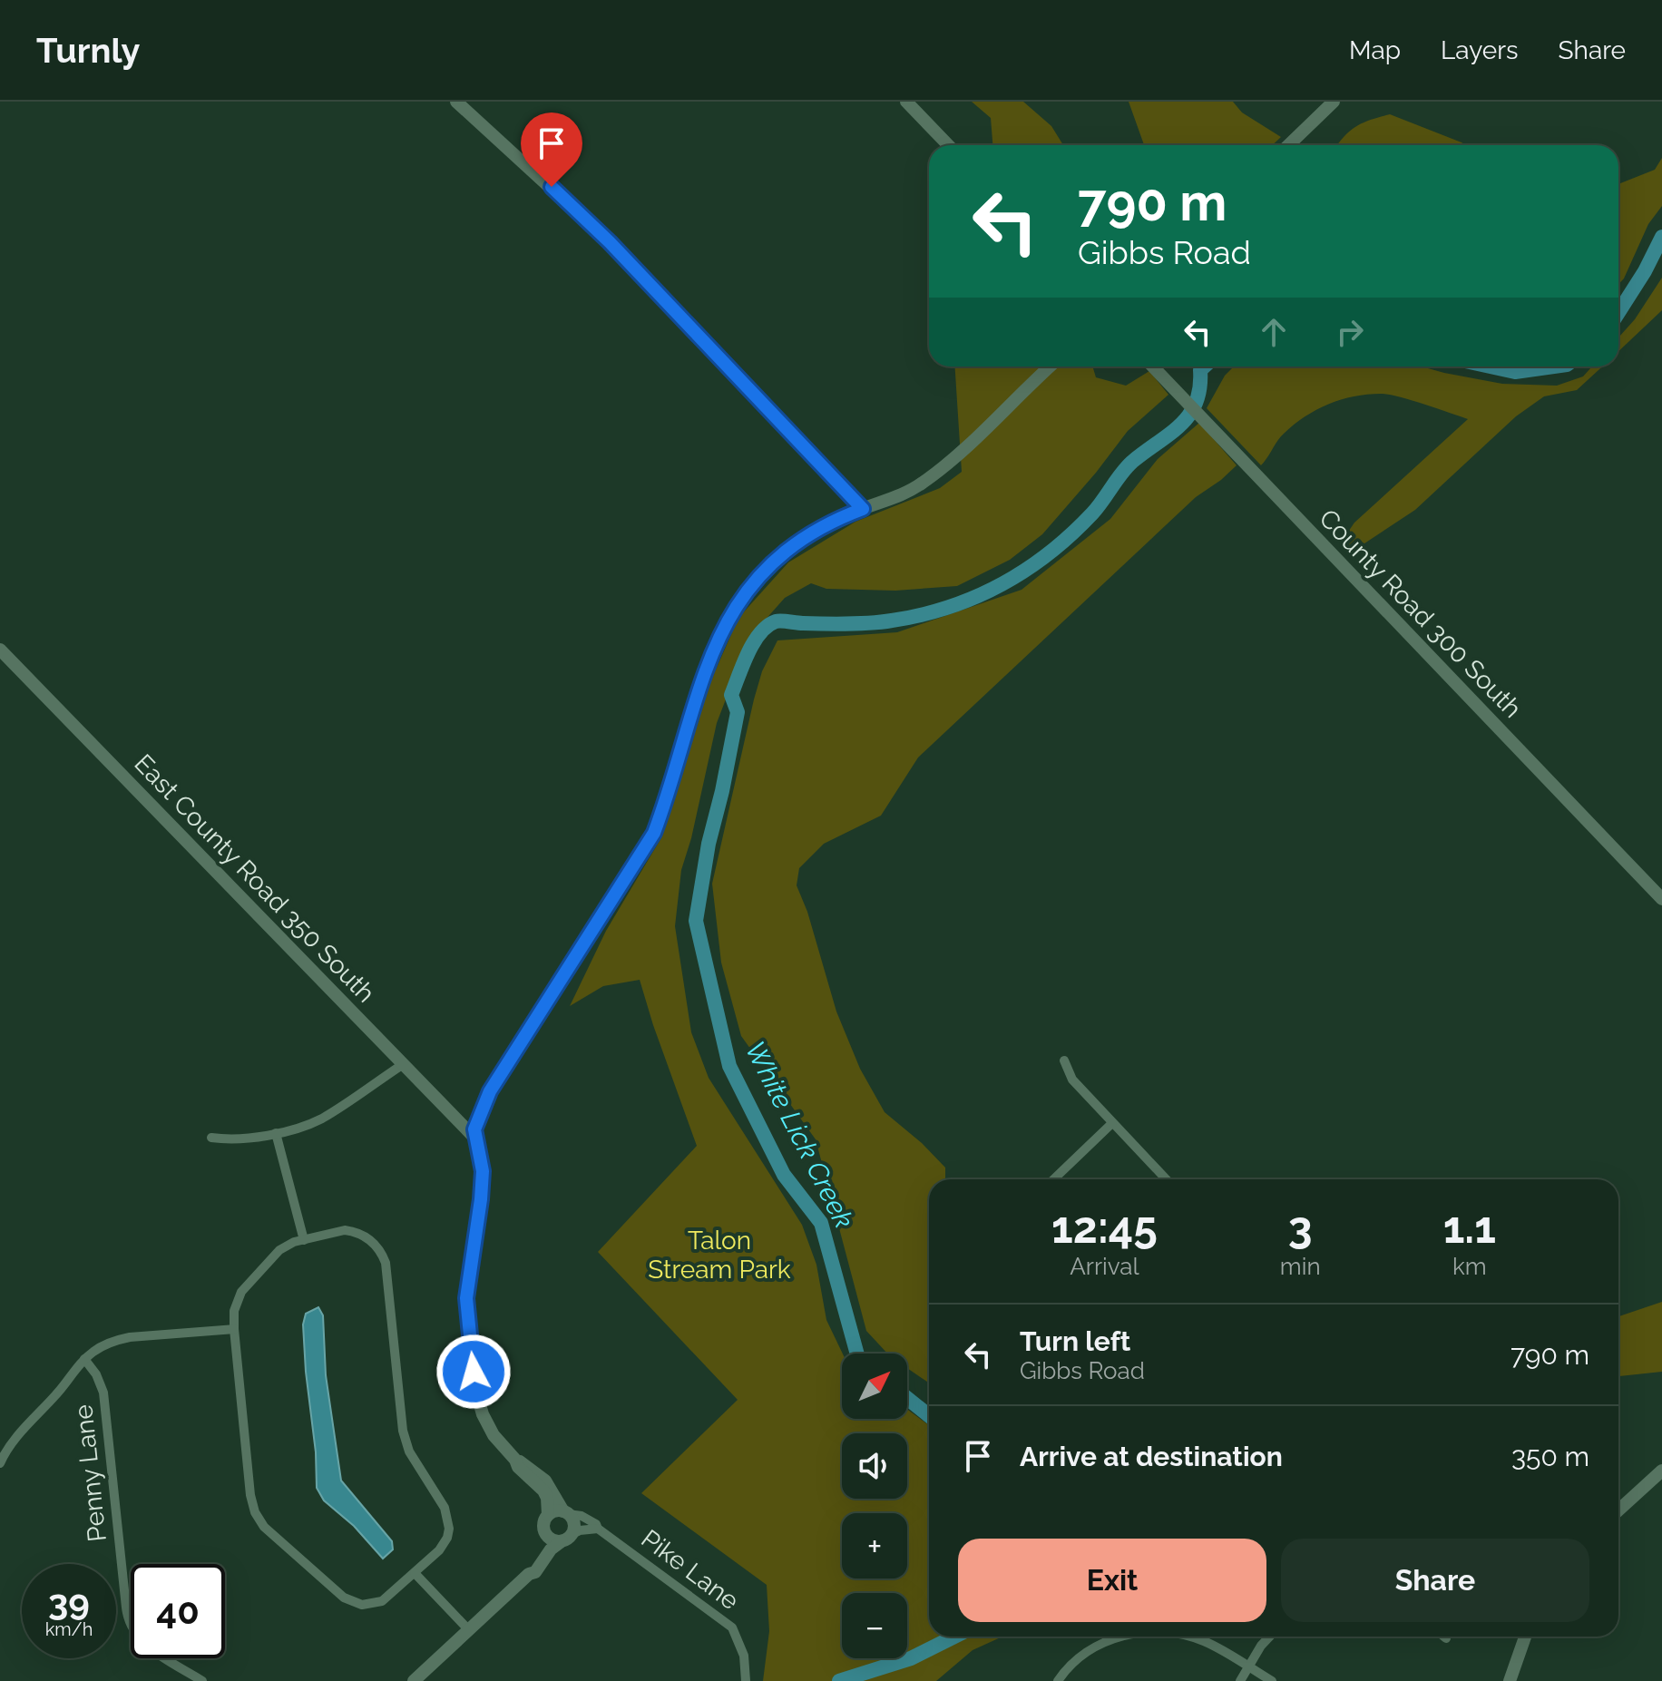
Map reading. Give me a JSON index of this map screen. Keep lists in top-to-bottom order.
{
  "streets": {
    "street": [
      "County Road 300 South",
      "East County Road 350 South",
      "Penny Lane",
      "Pike Lane"
    ]
  },
  "water": ["White Lick Creek"],
  "parks": ["Talon Stream Park"],
  "north": "top right",
  "page": {
    "header": "Turnly",
    "nav": ["Map", "Layers", "Share"],
    "turn": ["790 m", "Gibbs Road"],
    "eta": [
      "12:45",
      "Arrival",
      "3",
      "min",
      "1.1",
      "km"
    ],
    "list": [
      {
        "name": "Turn left",
        "note": "Gibbs Road",
        "value": "790 m"
      },
      {
        "name": "Arrive at destination",
        "value": "350 m"
      }
    ],
    "map_buttons": ["+", "−"],
    "buttons": ["Exit", "Share"],
    "speed": "39 km/h",
    "limit": "40"
  }
}
